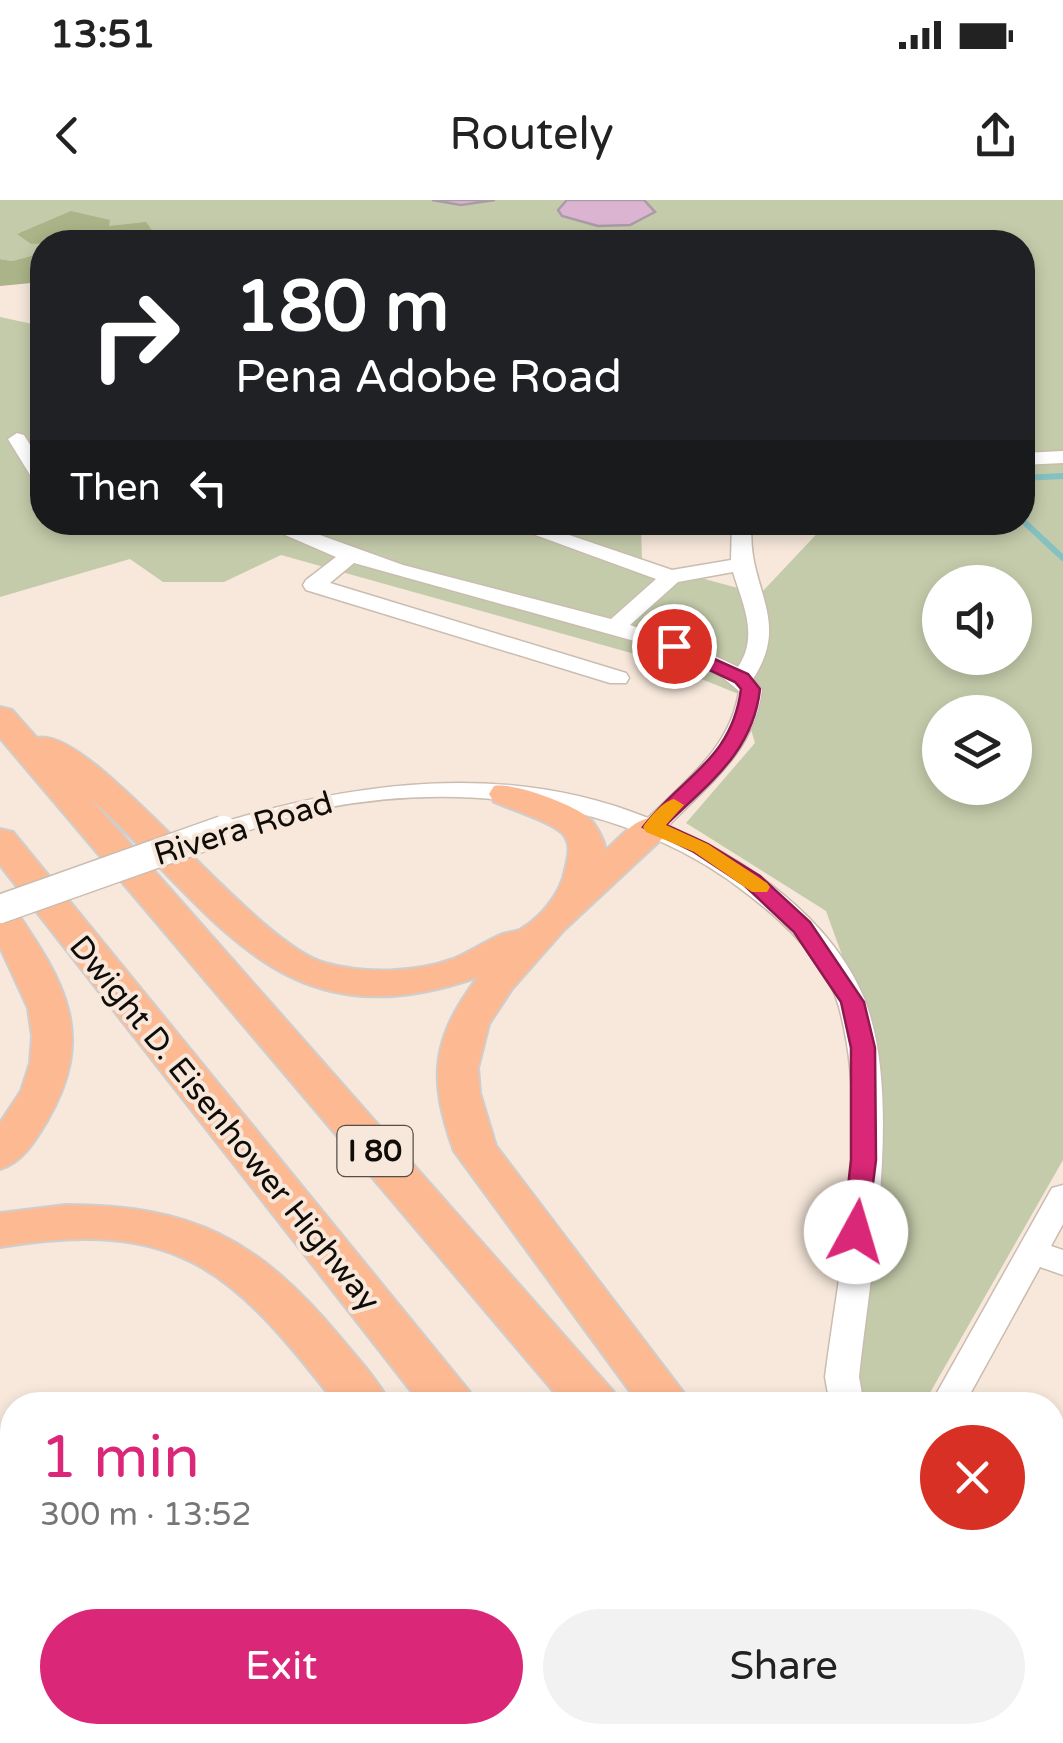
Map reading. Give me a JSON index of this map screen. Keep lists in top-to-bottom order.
{
  "streets": {
    "highway": ["Dwight D. Eisenhower Highway", "I 80"],
    "street": ["Rivera Road"]
  },
  "page": {
    "status": "13:51",
    "header": "Routely",
    "turn": ["180 m", "Pena Adobe Road"],
    "then": "Then",
    "heading": ["1 min", "300 m · 13:52"],
    "buttons": ["Exit", "Share"]
  }
}
